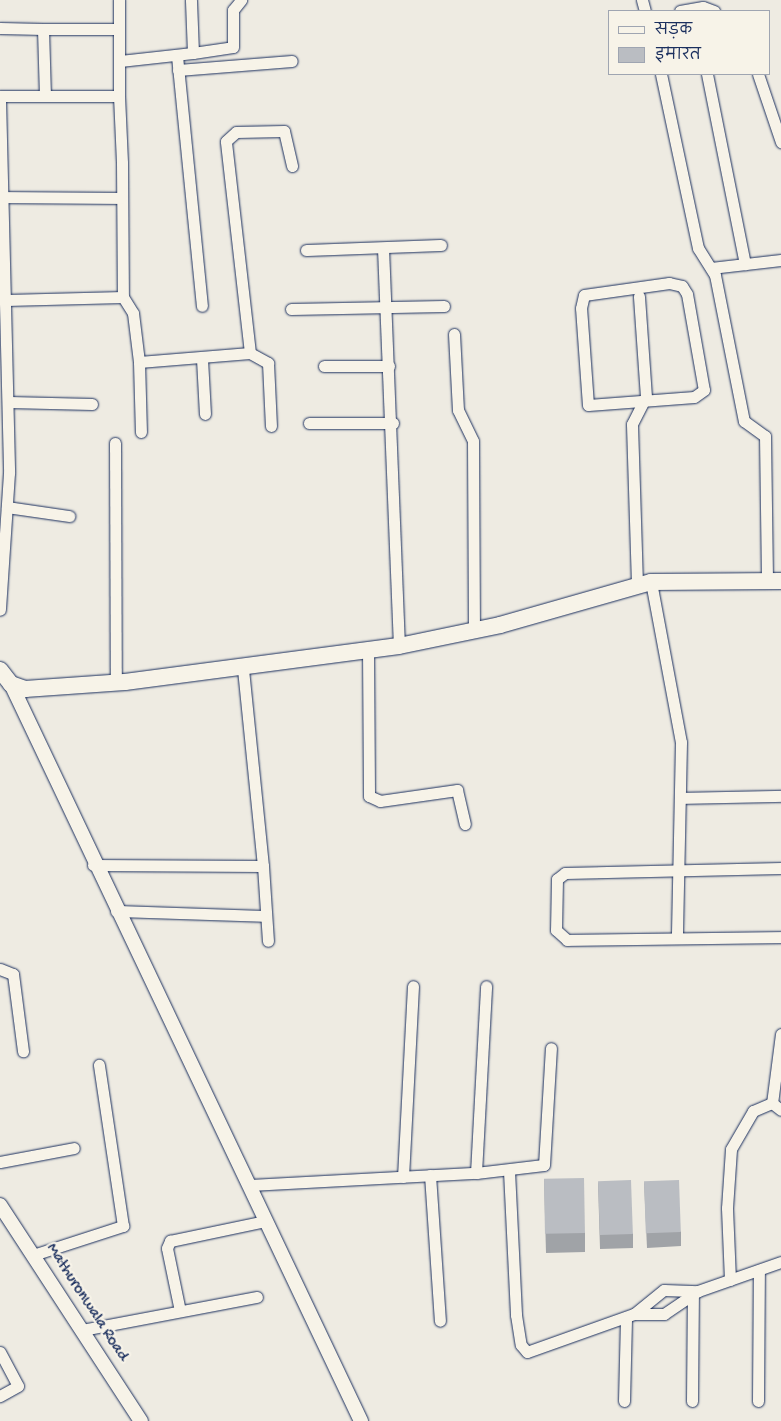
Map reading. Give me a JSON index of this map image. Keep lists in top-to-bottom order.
{
  "streets": {
    "street": ["Mathuronwala Road"]
  },
  "legend": ["सड़क", "इमारत"]
}
